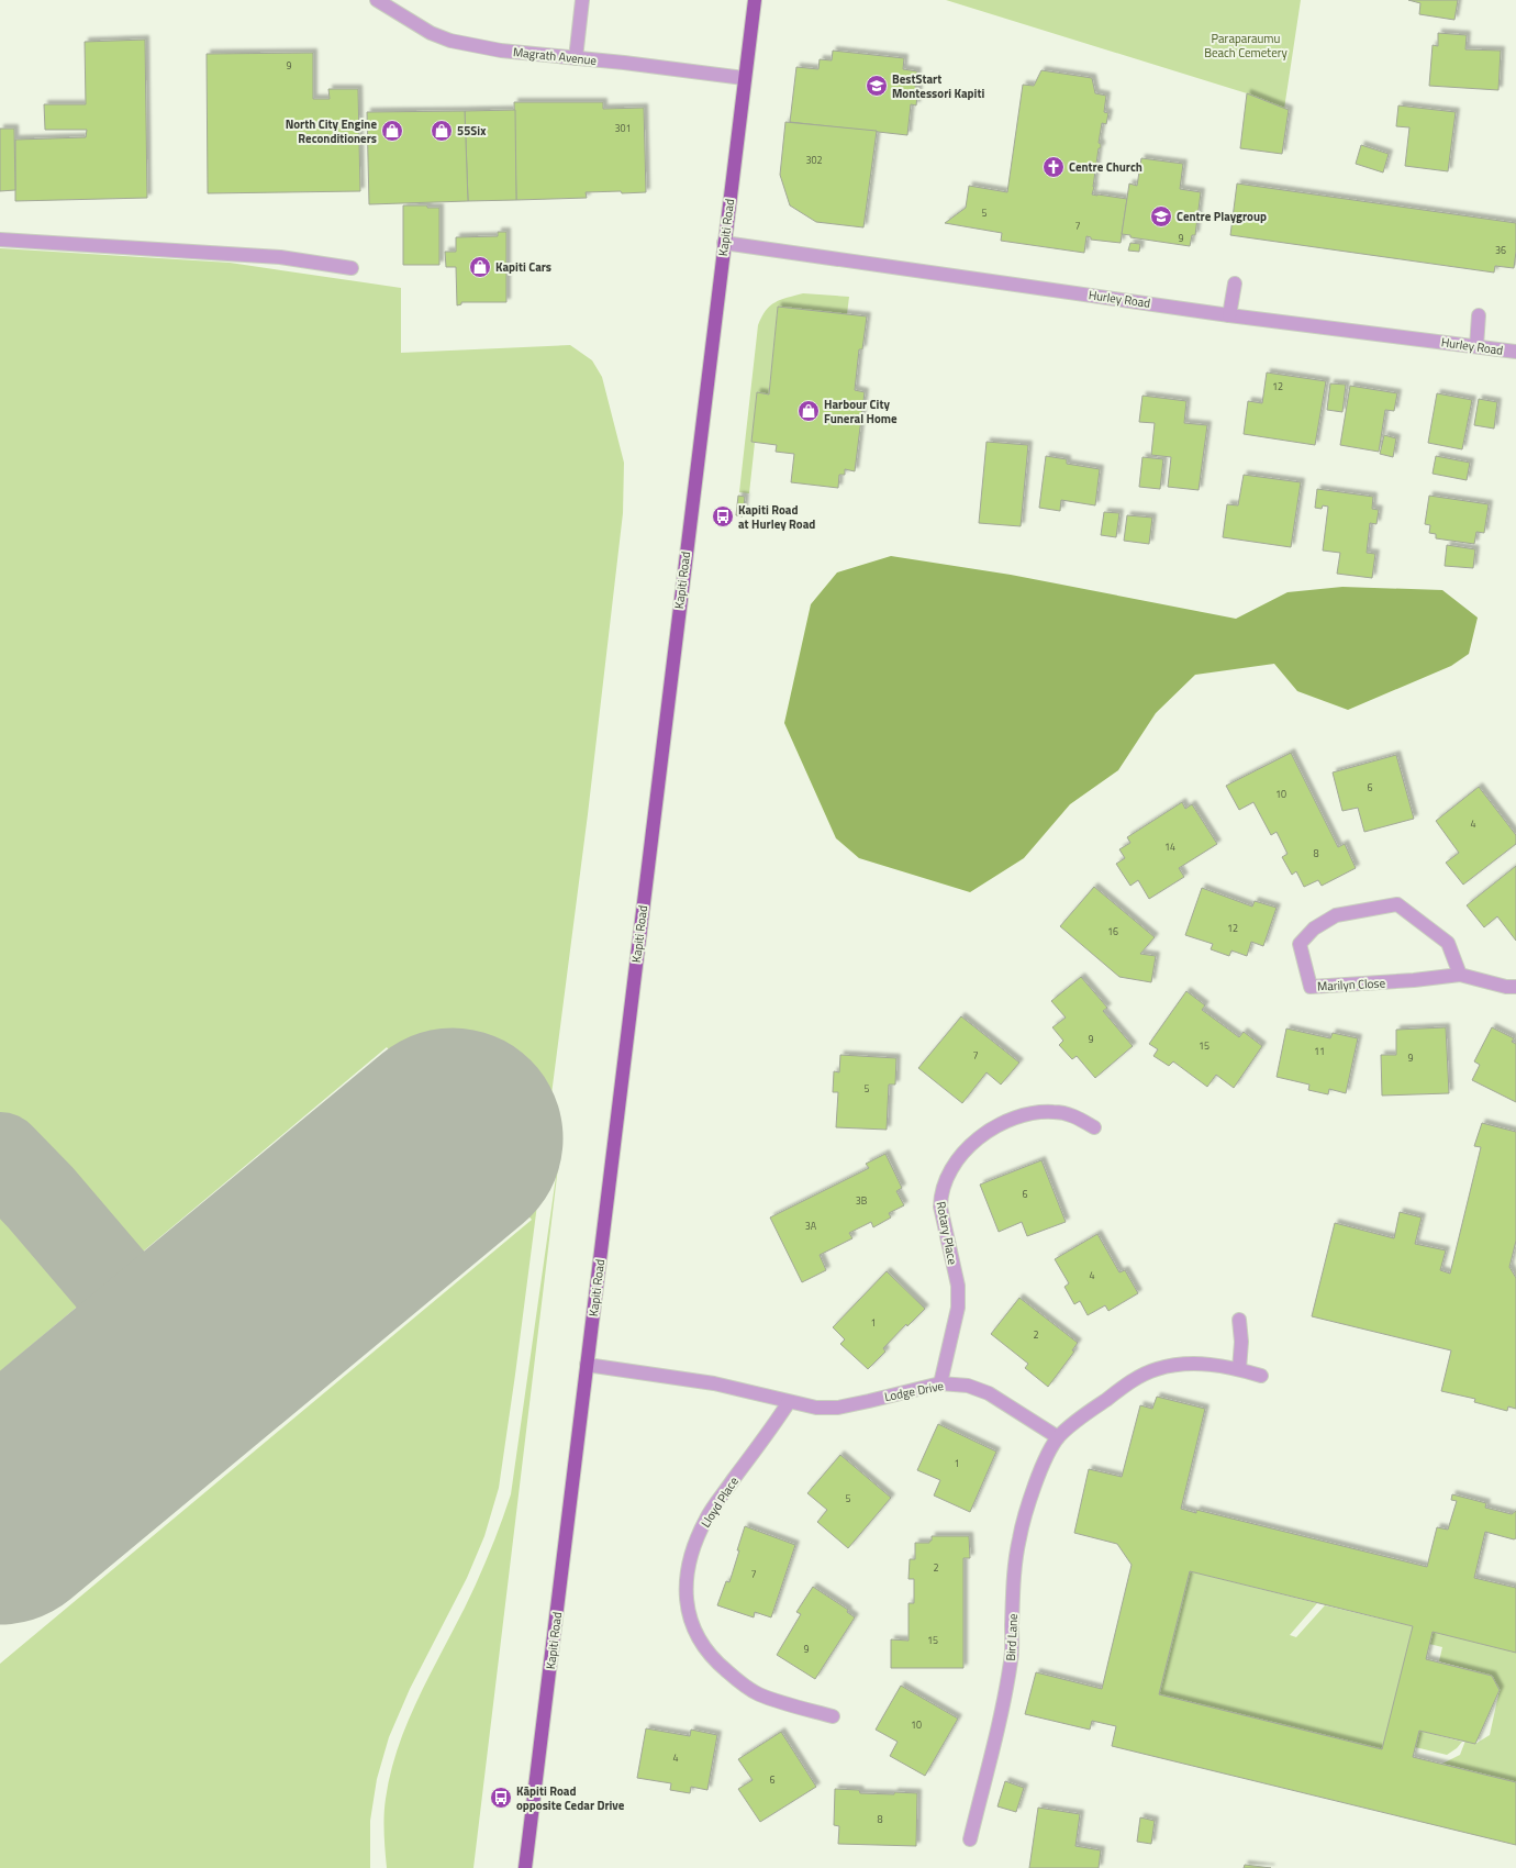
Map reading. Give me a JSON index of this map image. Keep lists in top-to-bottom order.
{
  "streets": {
    "main road": ["Kapiti Road"],
    "street": [
      "Magrath Avenue",
      "Hurley Road",
      "Marilyn Close",
      "Rotary Place",
      "Lodge Drive",
      "Lloyd Place",
      "Bird Lane"
    ]
  },
  "crossings": [
    ["Magrath Avenue", "Kapiti Road"],
    ["Kapiti Road", "Hurley Road"],
    ["Kapiti Road", "Lodge Drive"],
    ["Rotary Place", "Lodge Drive"],
    ["Lodge Drive", "Lloyd Place"],
    ["Lodge Drive", "Bird Lane"]
  ],
  "parks": ["Paraparaumu Beach Cemetery"],
  "places": {
    "school or university": ["BestStart Montessori Kapiti", "Centre Playgroup"],
    "shop": [
      "North City Engine Reconditioners",
      "55Six",
      "Kapiti Cars",
      "Harbour City Funeral Home"
    ],
    "church": ["Centre Church"],
    "bus stop": ["Kapiti Road at Hurley Road", "Kāpiti Road opposite Cedar Drive"]
  },
  "house_numbers": [
    "9",
    "301",
    "302",
    "5",
    "7",
    "9",
    "36",
    "12",
    "6",
    "10",
    "4",
    "14",
    "8",
    "12",
    "16",
    "9",
    "15",
    "11",
    "7",
    "9",
    "5",
    "6",
    "3B",
    "3A",
    "4",
    "1",
    "2",
    "1",
    "5",
    "2",
    "7",
    "15",
    "9",
    "10",
    "4",
    "6",
    "8"
  ]
}
